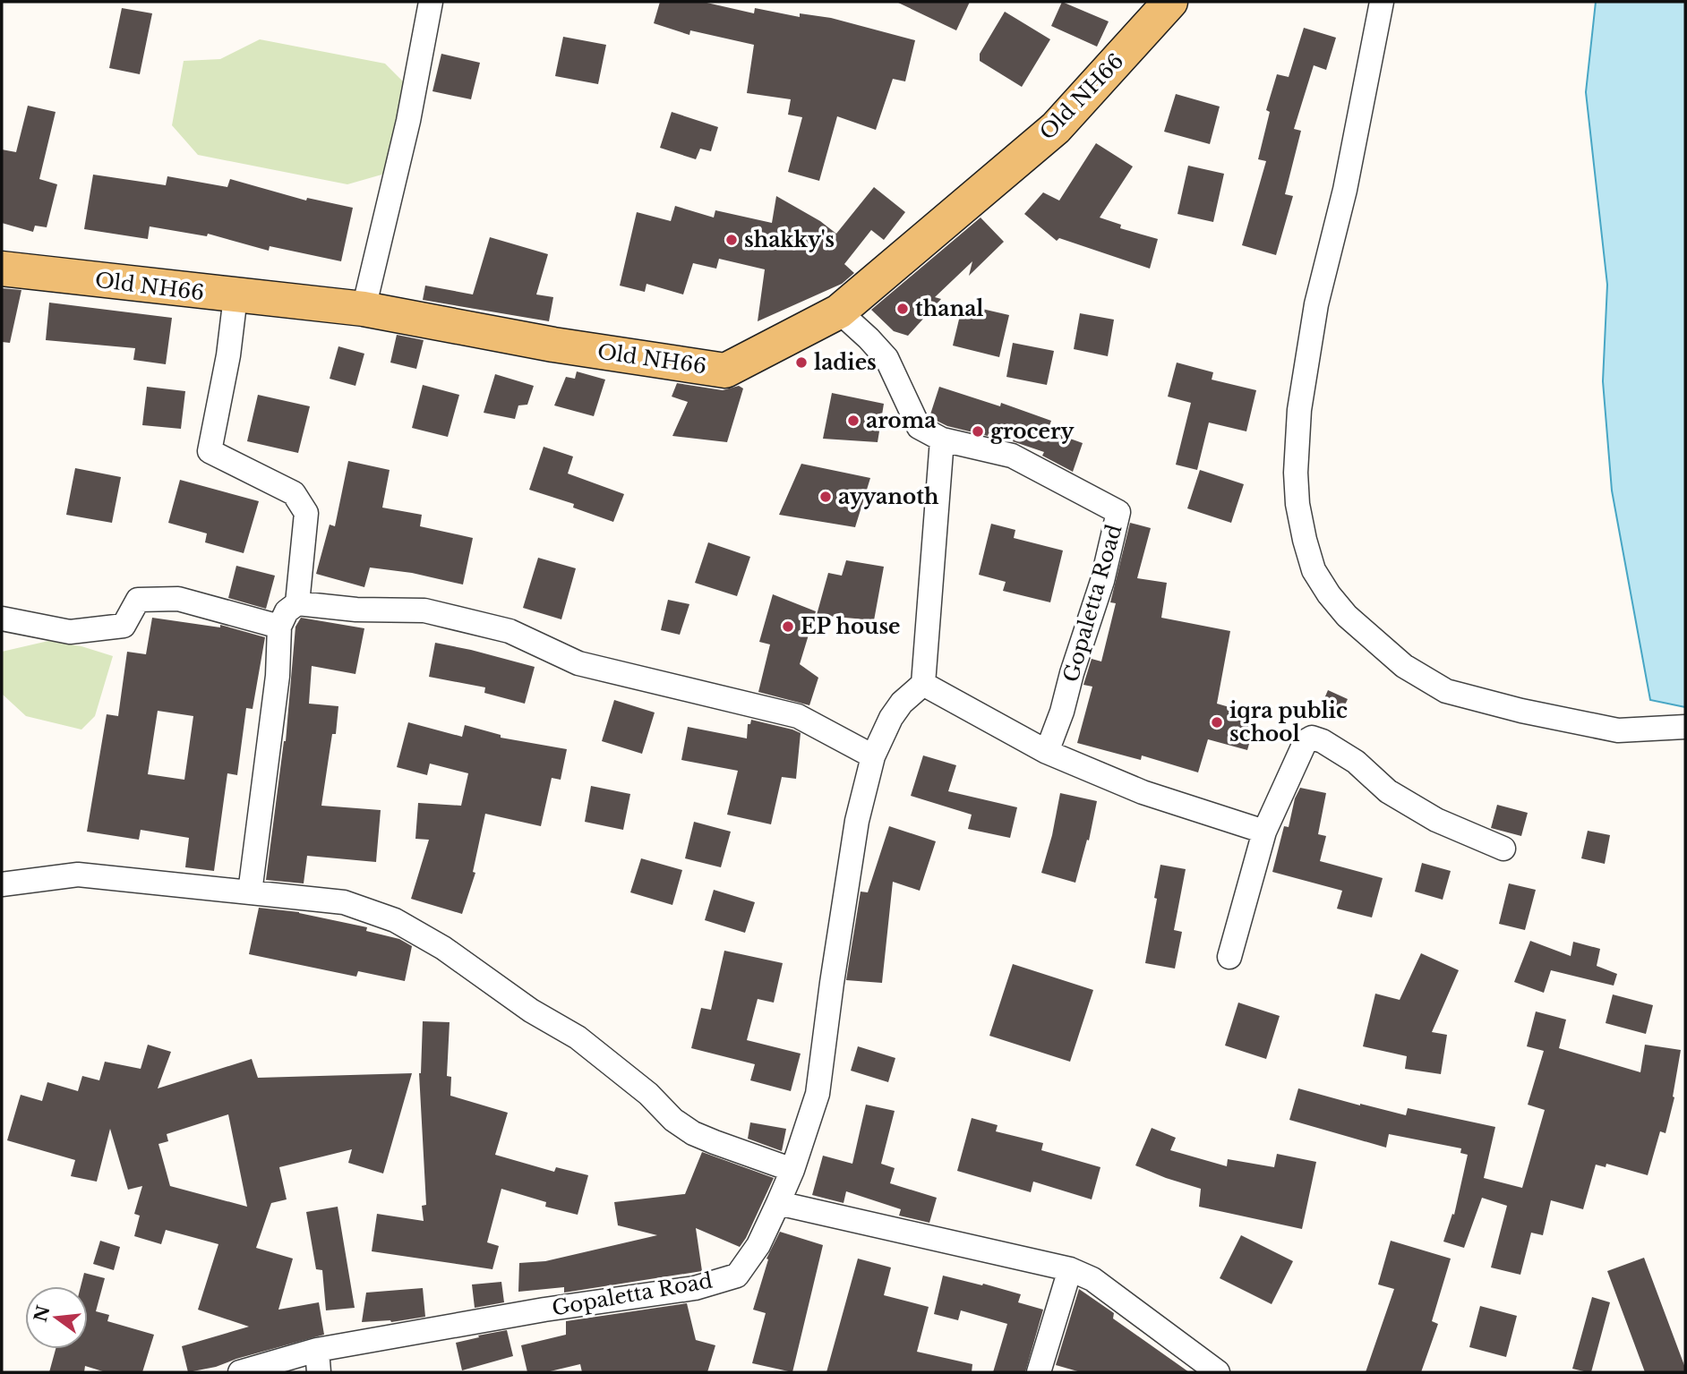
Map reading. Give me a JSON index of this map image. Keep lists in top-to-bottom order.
{
  "streets": {
    "main road": ["Old NH66"],
    "street": ["Gopaletta Road"]
  },
  "crossings": [
    ["Old NH66", "Gopaletta Road"]
  ],
  "places": [
    "shakky's",
    "thanal",
    "ladies",
    "aroma",
    "grocery",
    "ayyanoth",
    "EP house",
    "iqra public school"
  ],
  "north": "left"
}
